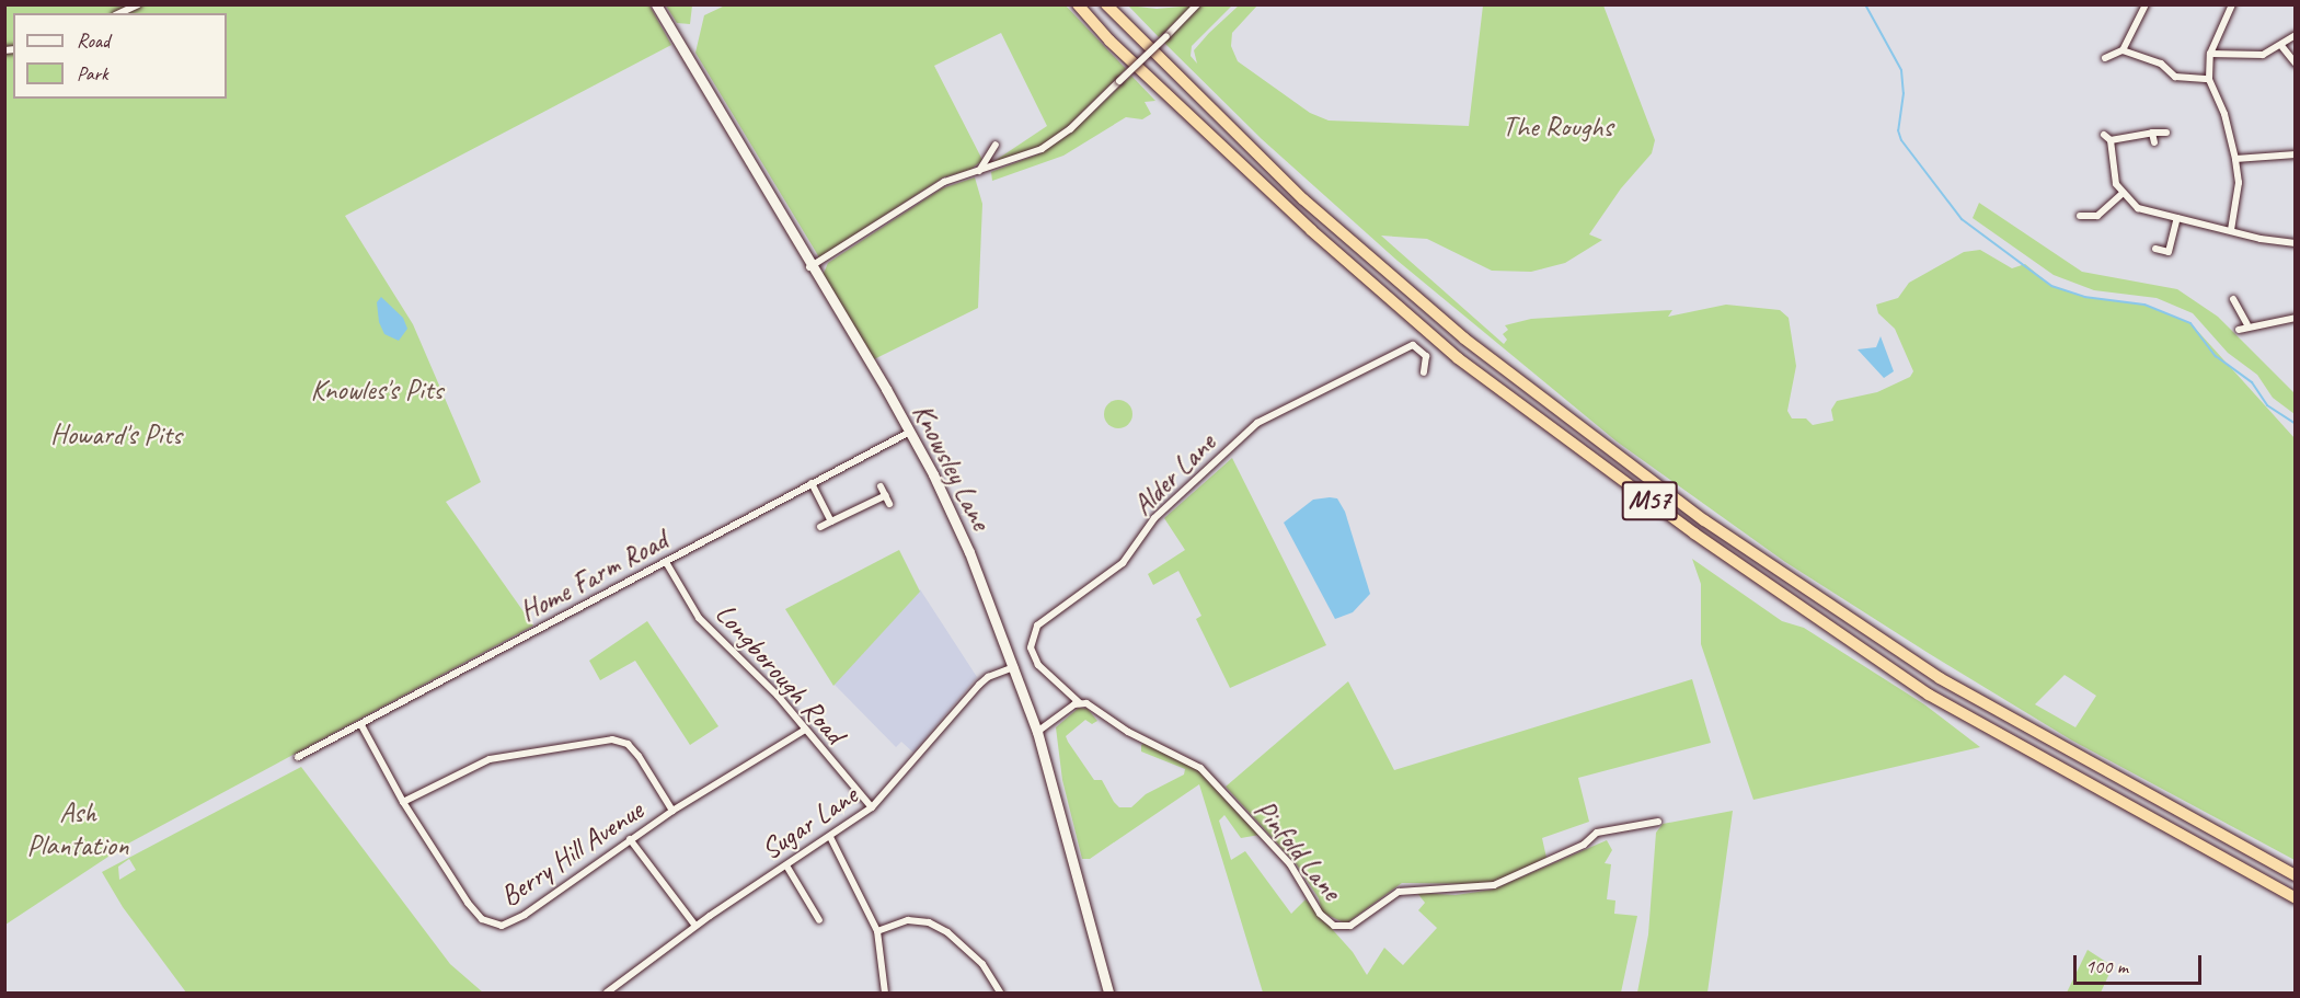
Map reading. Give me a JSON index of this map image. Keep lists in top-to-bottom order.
{
  "streets": {
    "highway": ["M57"],
    "main road": ["Knowsley Lane"],
    "street": [
      "Alder Lane",
      "Home Farm Road",
      "Longborough Road",
      "Sugar Lane",
      "Pinfold Lane",
      "Berry Hill Avenue"
    ]
  },
  "crossings": [
    ["Knowsley Lane", "Home Farm Road"],
    ["Knowsley Lane", "Sugar Lane"],
    ["Alder Lane", "Pinfold Lane"],
    ["Home Farm Road", "Longborough Road"],
    ["Home Farm Road", "Berry Hill Avenue"],
    ["Longborough Road", "Sugar Lane"],
    ["Longborough Road", "Berry Hill Avenue"]
  ],
  "parks": [
    "The Roughs",
    "Knowles's Pits",
    "Howard's Pits",
    "Ash Plantation"
  ],
  "legend": ["Road", "Park"],
  "scale_bar": "100 m"
}
